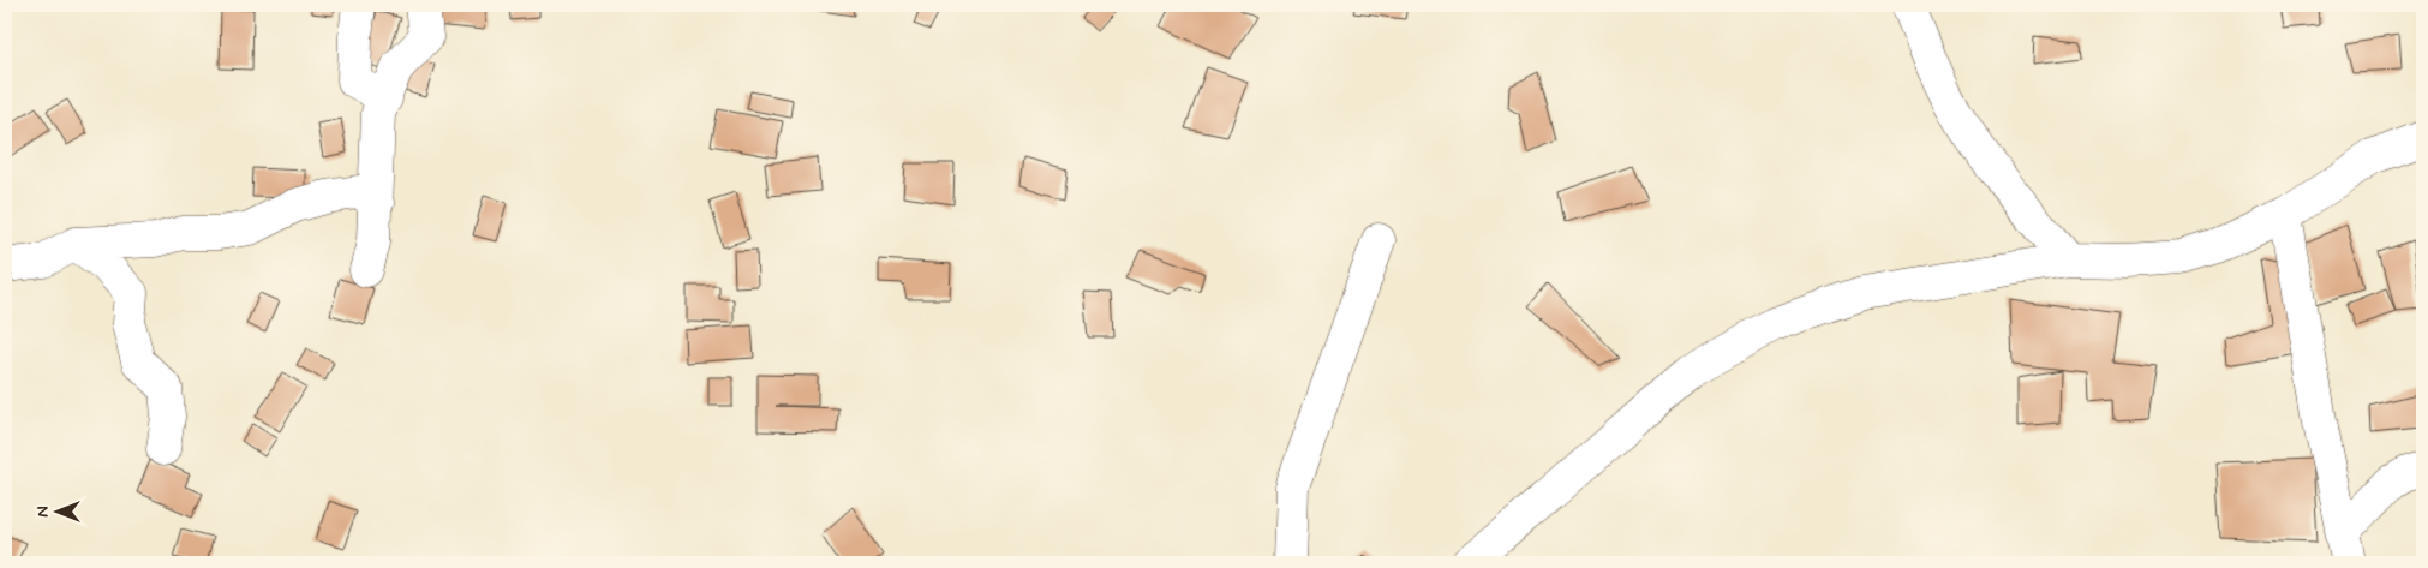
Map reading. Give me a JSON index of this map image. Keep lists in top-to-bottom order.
{
  "north": "left"
}
